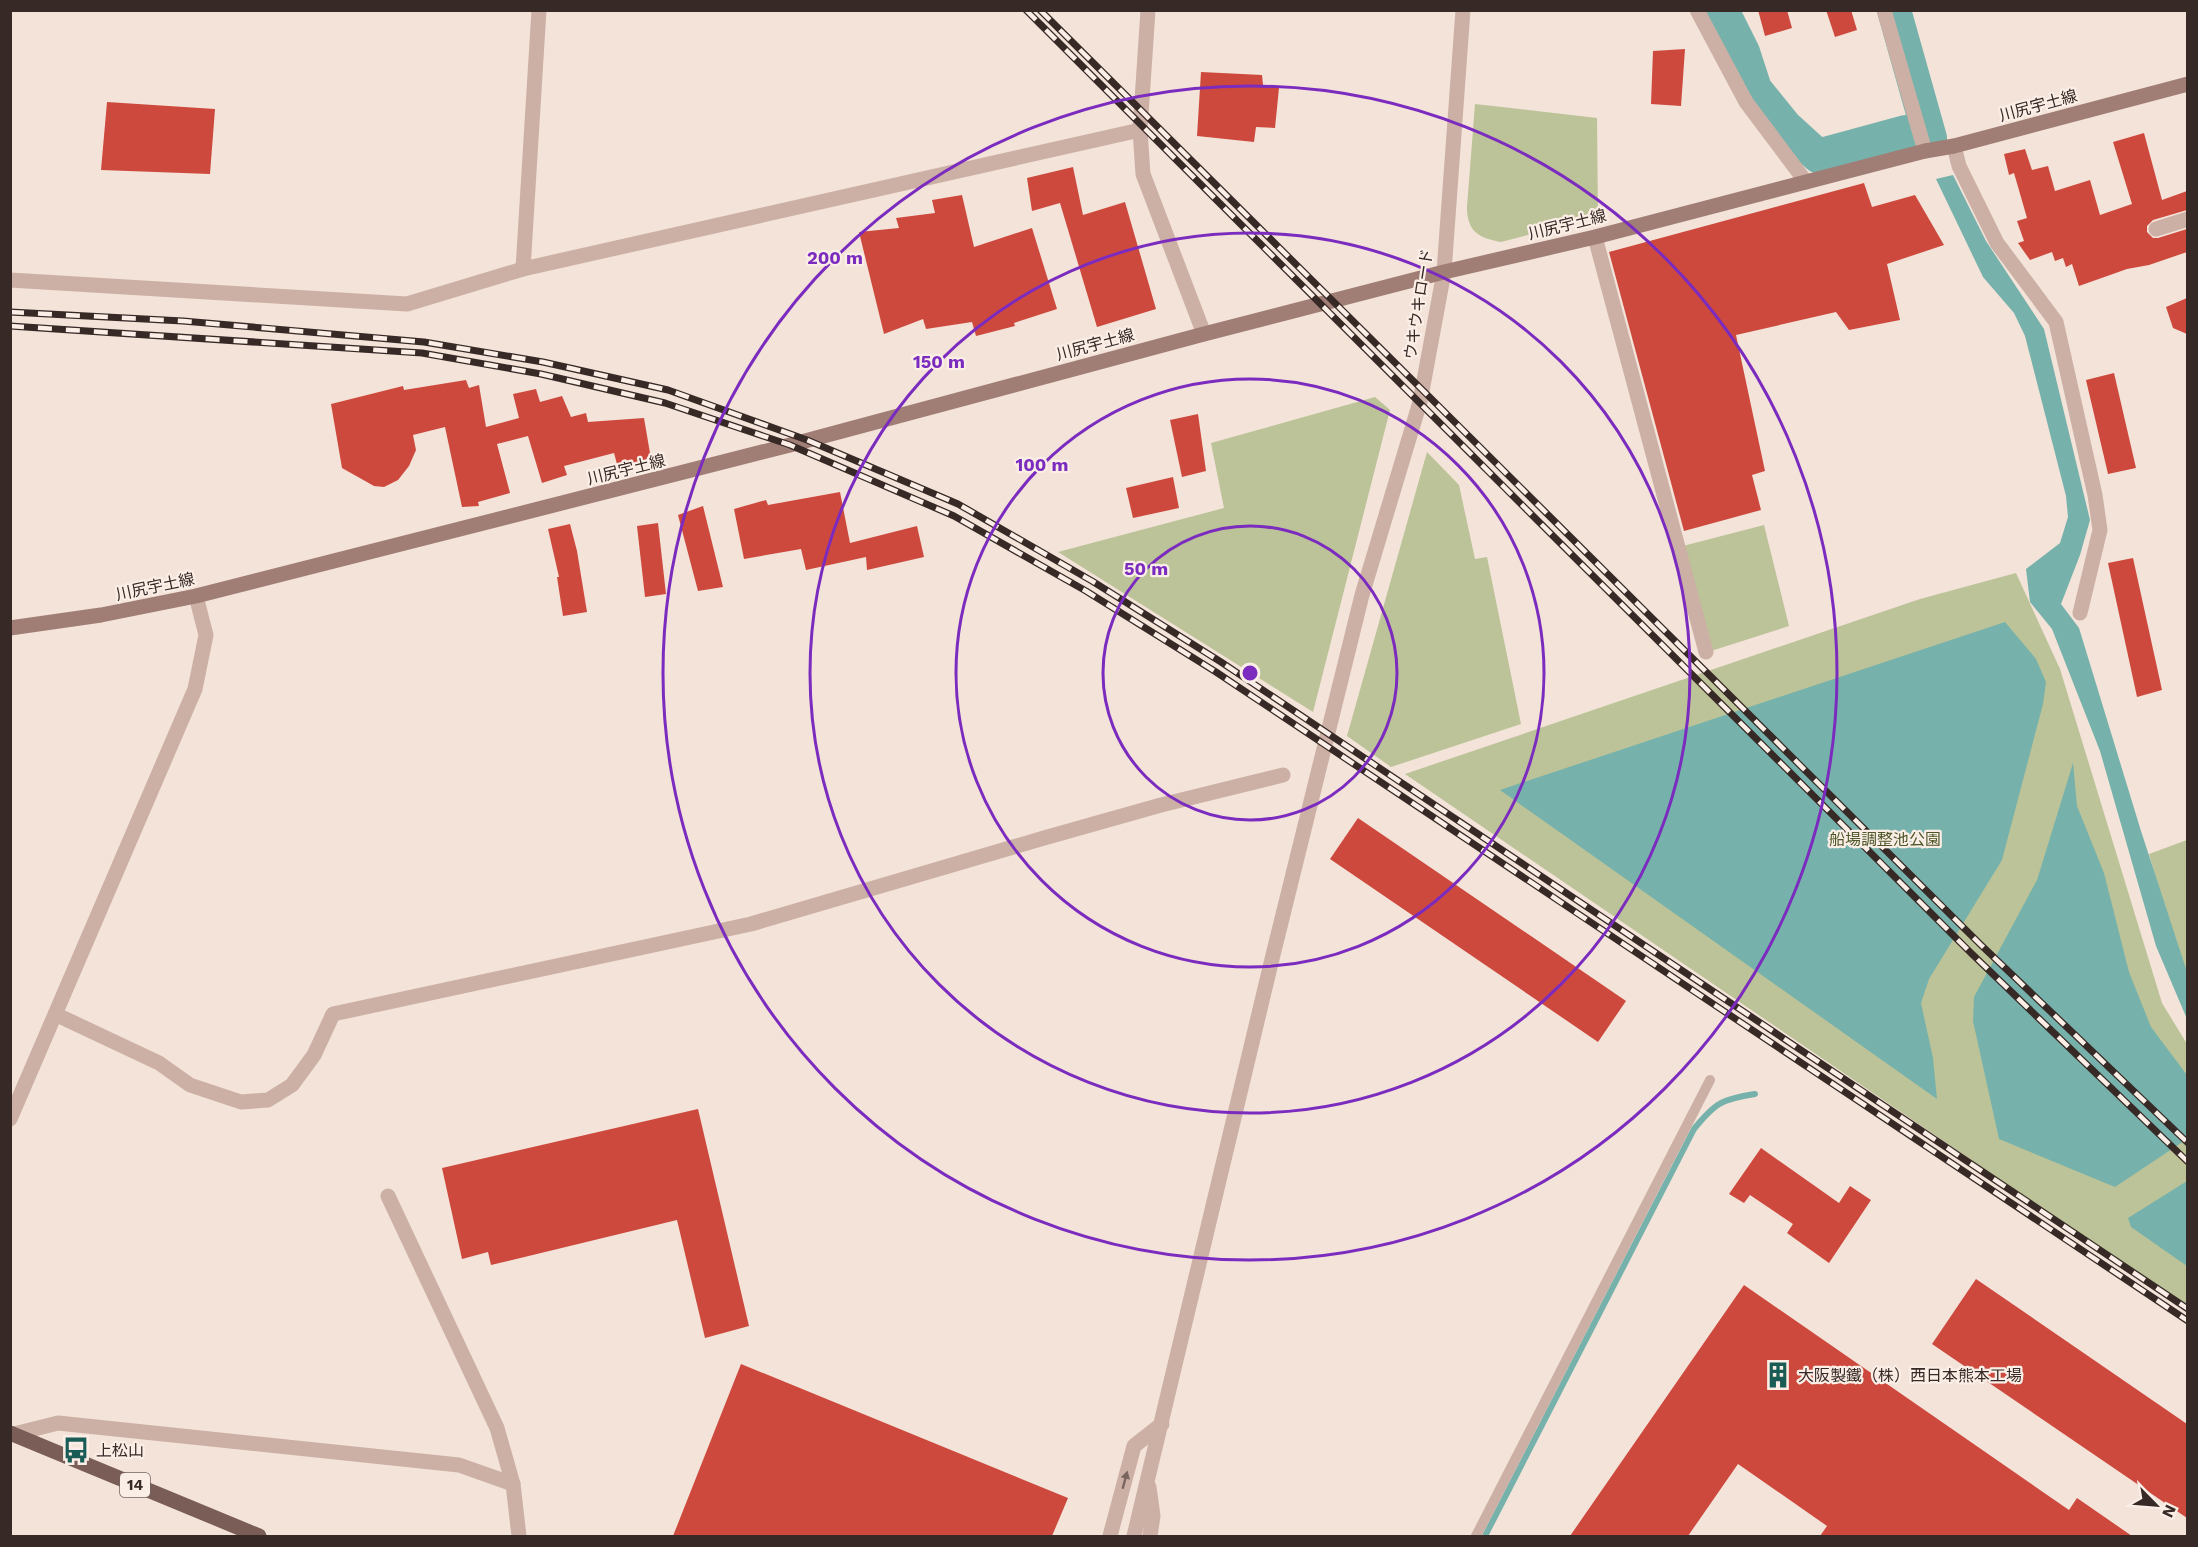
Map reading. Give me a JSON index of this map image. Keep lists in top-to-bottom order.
{
  "streets": {
    "main road": ["川尻宇土線", "14"],
    "street": ["ウキウキロード"]
  },
  "crossings": [
    ["川尻宇土線", "ウキウキロード"]
  ],
  "parks": ["船場調整池公園"],
  "places": {
    "building": ["大阪製鐵（株）西日本熊本工場"],
    "bus stop": ["上松山"]
  },
  "north": "bottom right",
  "rings": [
    "200 m",
    "150 m",
    "100 m",
    "50 m"
  ]
}
